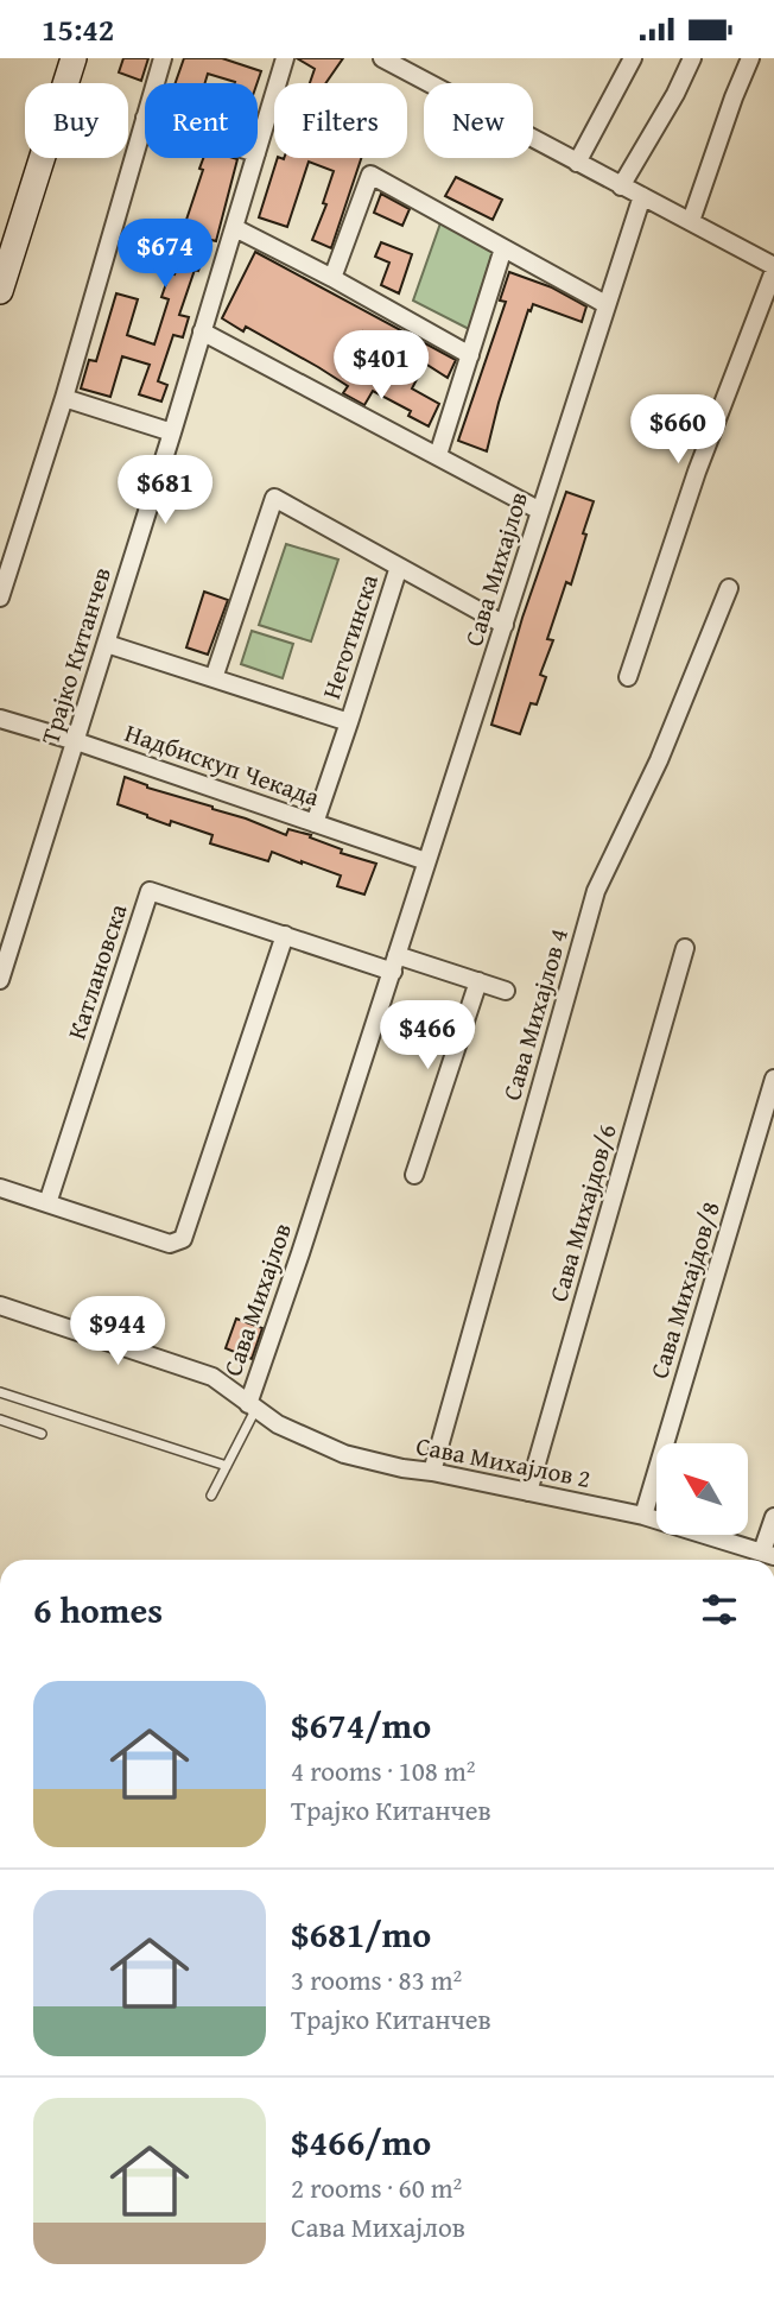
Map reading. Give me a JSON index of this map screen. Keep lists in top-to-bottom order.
{
  "streets": {
    "street": [
      "Сава Михајлов",
      "Неготинска",
      "Трајко Китанчев",
      "Надбискуп Чекада",
      "Катлановска",
      "Сава Михајлов 4",
      "Сава Михајдов/6",
      "Сава Михајдов/8",
      "Сава Михајлов 2"
    ]
  },
  "crossings": [
    ["Сава Михајлов", "Неготинска"],
    ["Сава Михајлов", "Надбискуп Чекада"],
    ["Сава Михајлов", "Катлановска"],
    ["Сава Михајлов", "Сава Михајлов 2"],
    ["Неготинска", "Трајко Китанчев"],
    ["Неготинска", "Надбискуп Чекада"],
    ["Трајко Китанчев", "Надбискуп Чекада"],
    ["Сава Михајлов 4", "Сава Михајлов 2"],
    ["Сава Михајдов/6", "Сава Михајлов 2"],
    ["Сава Михајдов/8", "Сава Михајлов 2"]
  ],
  "north": "top left",
  "page": {
    "status": "15:42",
    "chip": [
      "Buy",
      "Rent",
      "Filters",
      "New"
    ],
    "price": [
      "$674",
      "$401",
      "$660",
      "$681",
      "$466",
      "$944"
    ],
    "heading": "6 homes",
    "list": [
      {
        "name": "$674/mo",
        "note": "4 rooms · 108 m² · Трајко Китанчев"
      },
      {
        "name": "$681/mo",
        "note": "3 rooms · 83 m² · Трајко Китанчев"
      },
      {
        "name": "$466/mo",
        "note": "2 rooms · 60 m² · Сава Михајлов"
      }
    ]
  }
}
